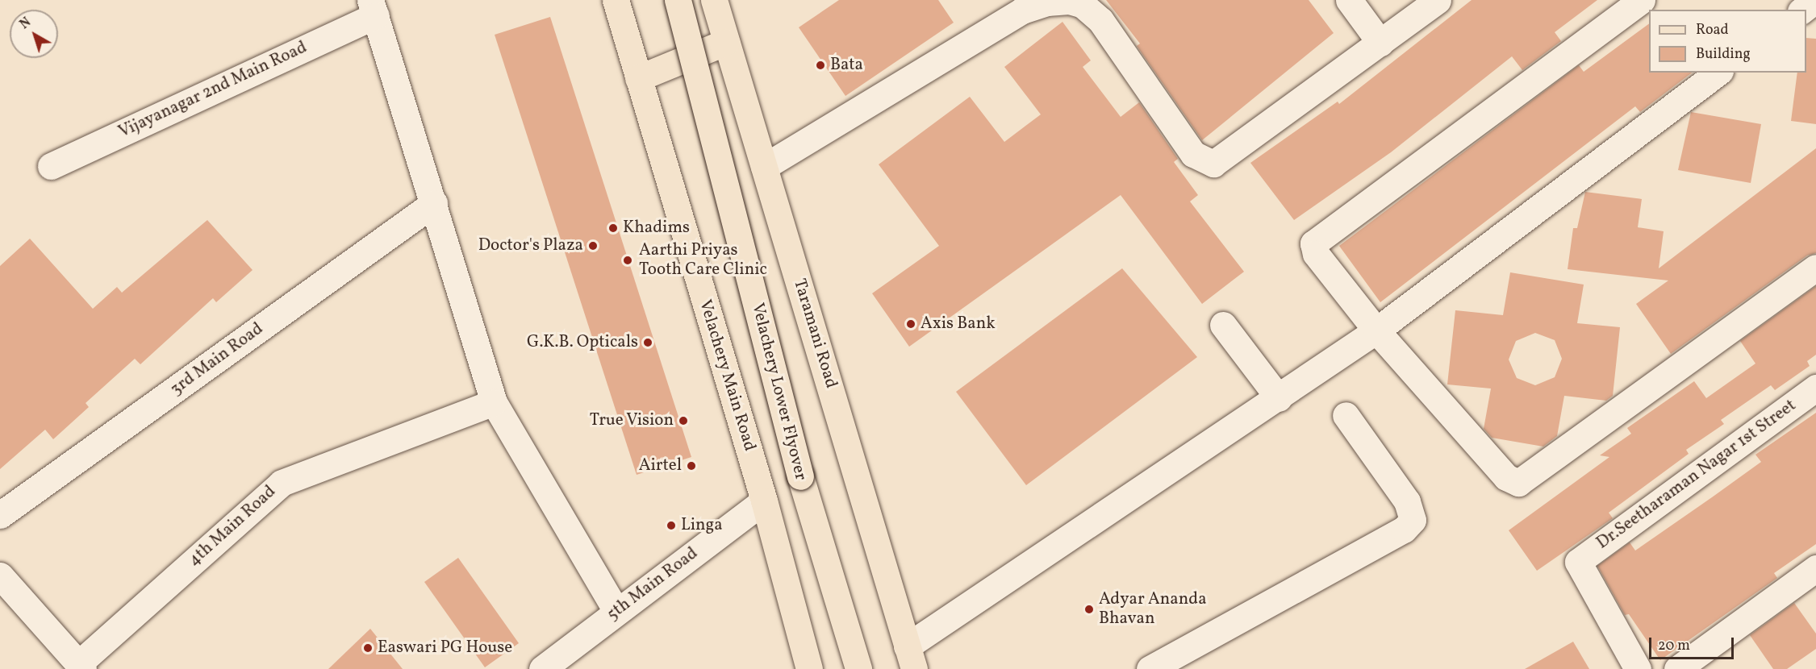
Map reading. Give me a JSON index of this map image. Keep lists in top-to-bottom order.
{
  "streets": {
    "main road": ["Taramani Road", "Velachery Main Road", "Velachery Lower Flyover"],
    "street": [
      "Vijayanagar 2nd Main Road",
      "3rd Main Road",
      "Dr.Seetharaman Nagar 1st Street",
      "4th Main Road",
      "5th Main Road"
    ]
  },
  "crossings": [
    ["Velachery Main Road", "5th Main Road"]
  ],
  "places": [
    "Bata",
    "Khadims",
    "Doctor's Plaza",
    "Aarthi Priyas Tooth Care Clinic",
    "Axis Bank",
    "G.K.B. Opticals",
    "True Vision",
    "Airtel",
    "Linga",
    "Adyar Ananda Bhavan",
    "Easwari PG House"
  ],
  "legend": ["Road", "Building"],
  "scale_bar": "20 m",
  "north": "top left"
}
